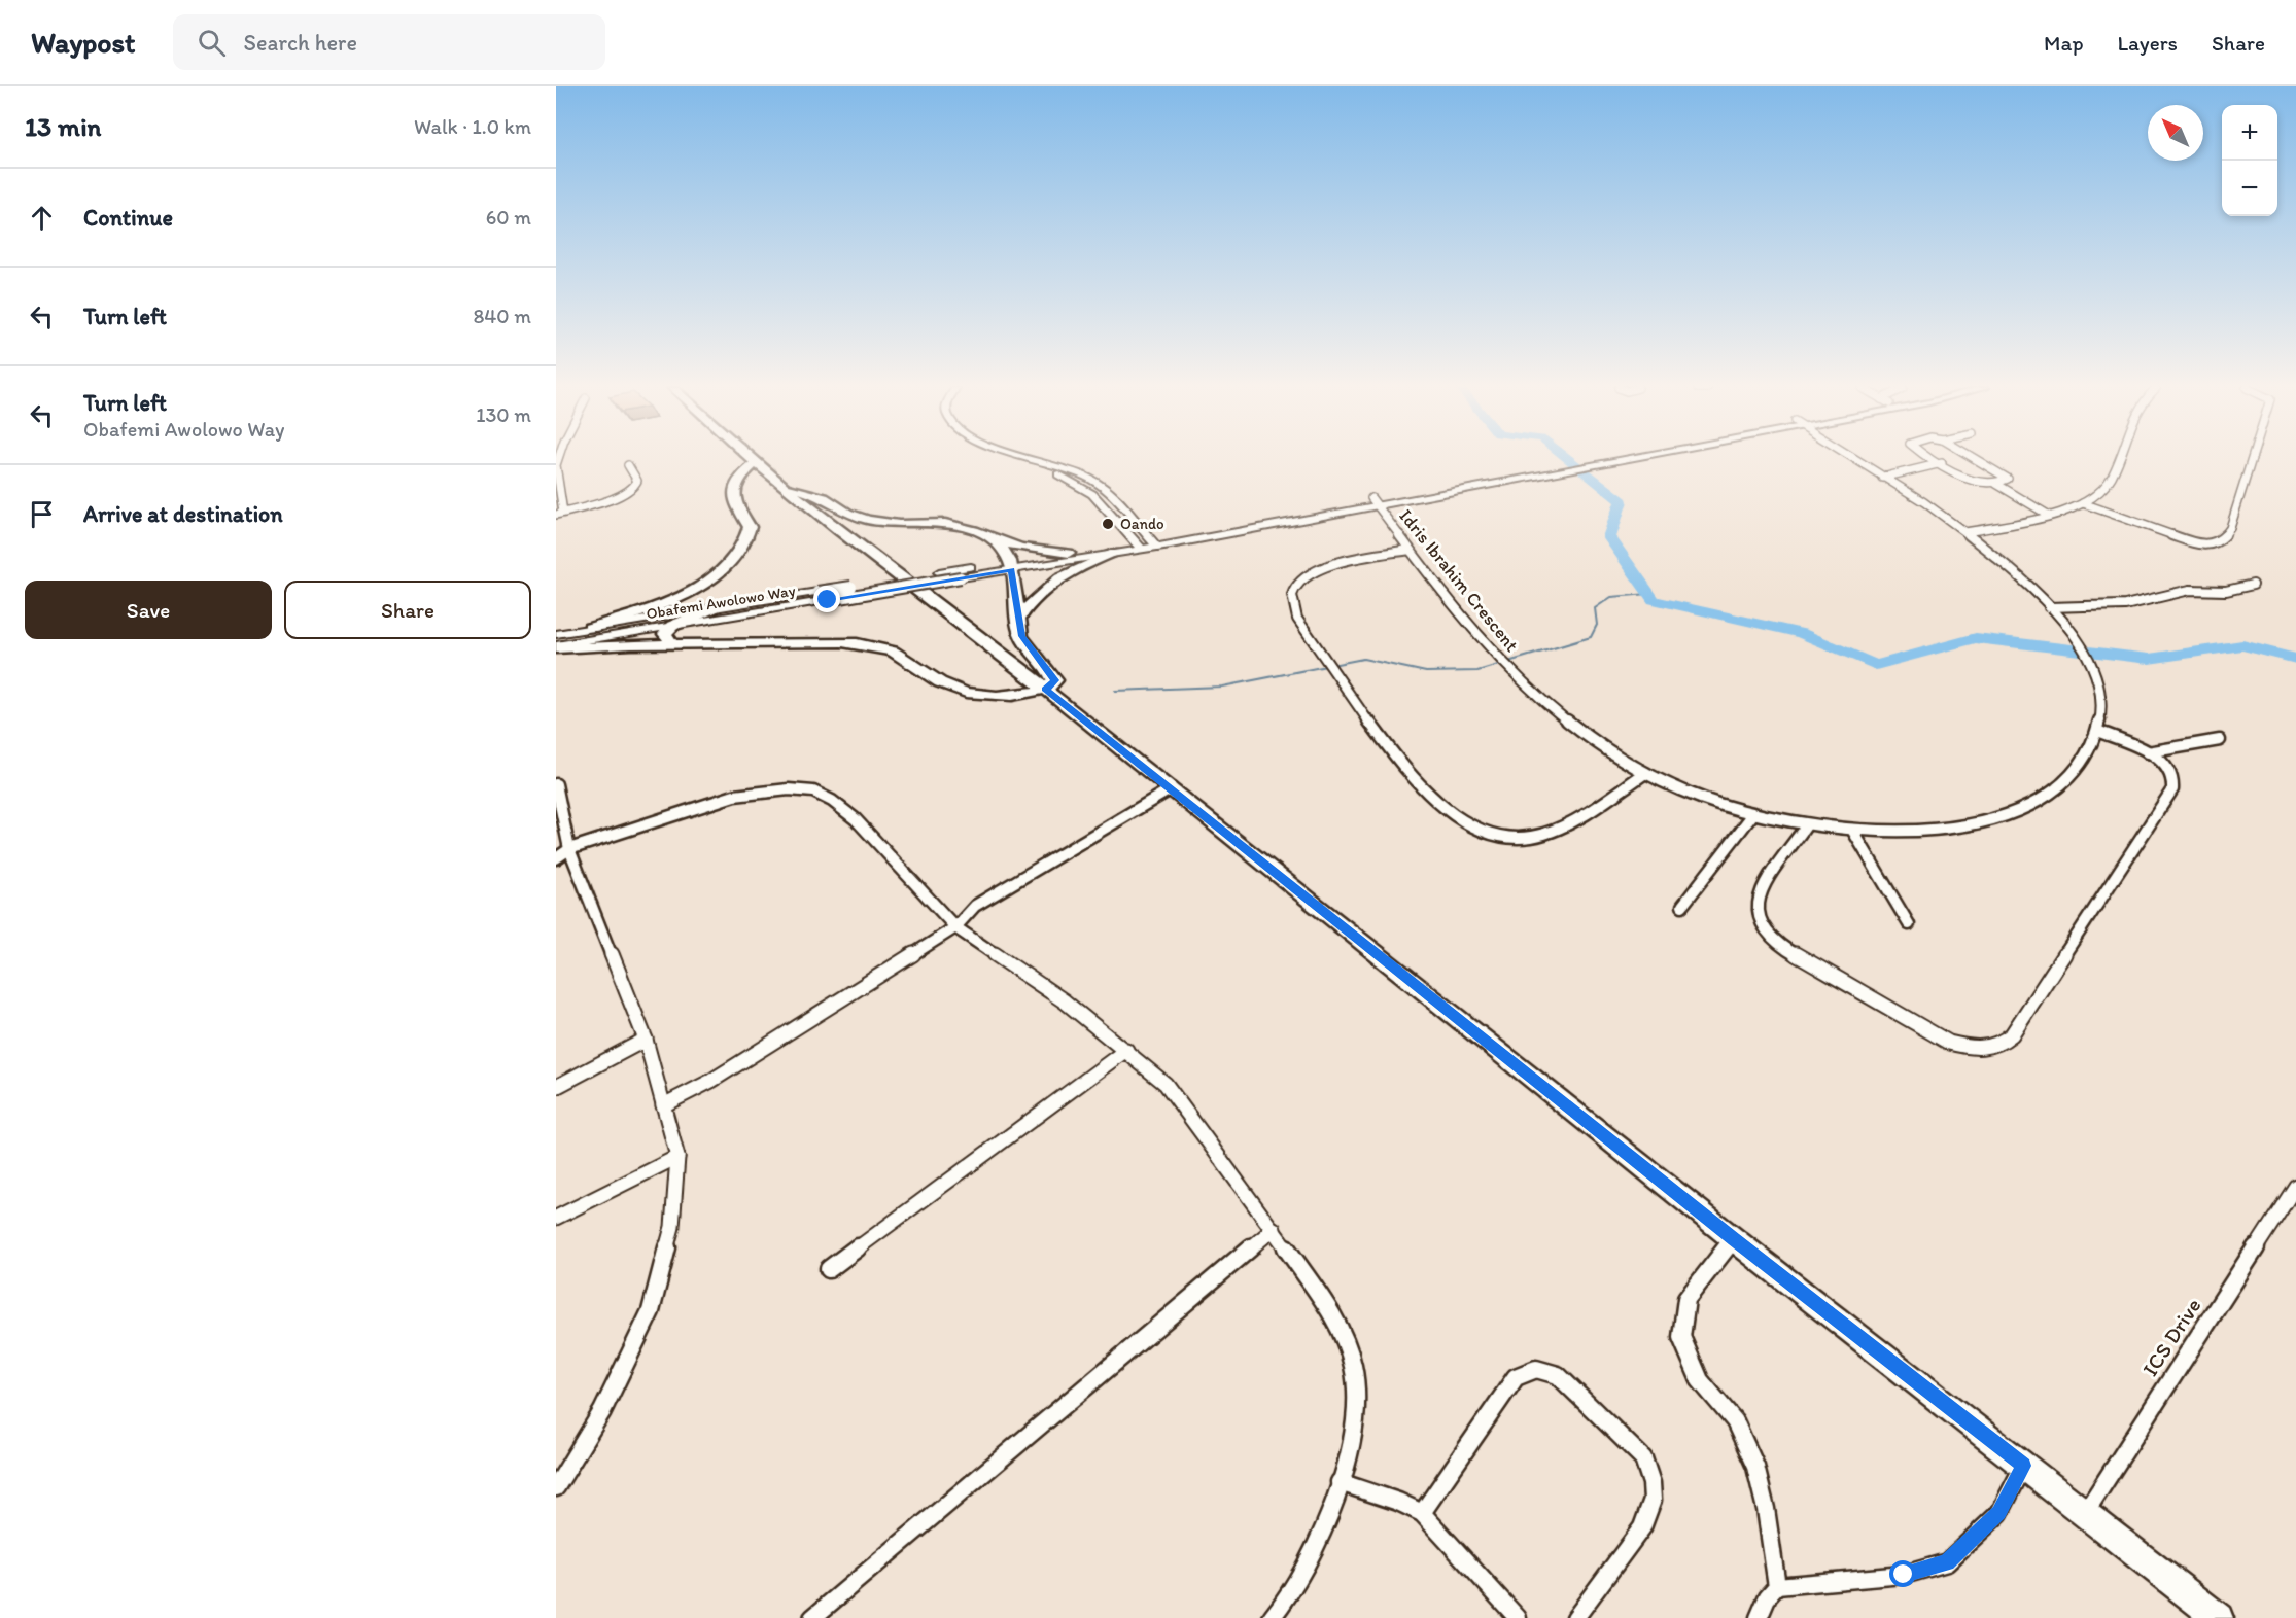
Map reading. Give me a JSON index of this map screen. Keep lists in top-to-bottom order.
{
  "streets": {
    "main road": ["Obafemi Awolowo Way"],
    "street": ["Idris Ibrahim Crescent", "ICS Drive"]
  },
  "crossings": [
    ["Idris Ibrahim Crescent", "Obafemi Awolowo Way"]
  ],
  "places": ["Oando"],
  "north": "top left",
  "page": {
    "header": "Waypost",
    "search": "Search here",
    "nav": ["Map", "Layers", "Share"],
    "heading": ["13 min", "Walk · 1.0 km"],
    "map_buttons": ["+", "−"],
    "list": [
      ["Continue", "60 m"],
      ["Turn left", "840 m"],
      ["Turn left", "Obafemi Awolowo Way", "130 m"],
      "Arrive at destination"
    ],
    "buttons": ["Save", "Share"]
  }
}
